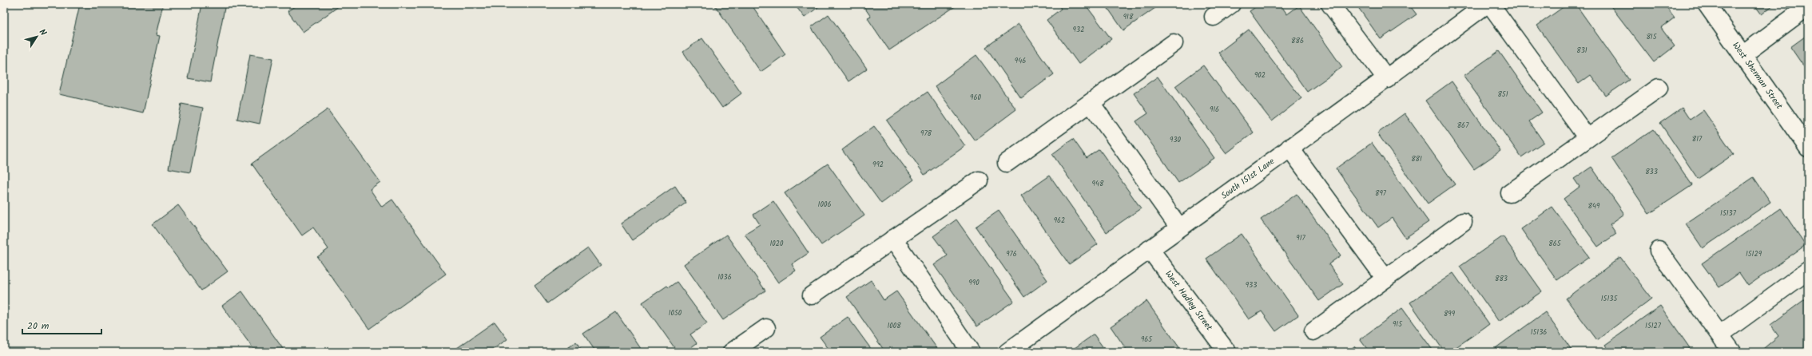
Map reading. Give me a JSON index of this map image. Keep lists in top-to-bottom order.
{
  "streets": {
    "street": ["West Sherman Street", "South 151st Lane", "West Hadley Street"]
  },
  "crossings": [
    ["South 151st Lane", "West Hadley Street"]
  ],
  "house_numbers": [
    "918",
    "932",
    "815",
    "886",
    "831",
    "946",
    "902",
    "851",
    "960",
    "916",
    "867",
    "978",
    "817",
    "930",
    "881",
    "992",
    "833",
    "948",
    "897",
    "1006",
    "849",
    "15137",
    "962",
    "917",
    "1020",
    "865",
    "976",
    "15129",
    "1036",
    "883",
    "990",
    "933",
    "15135",
    "1050",
    "899",
    "915",
    "1008",
    "15127",
    "15136",
    "965"
  ],
  "scale_bar": "20 m",
  "north": "top right"
}
